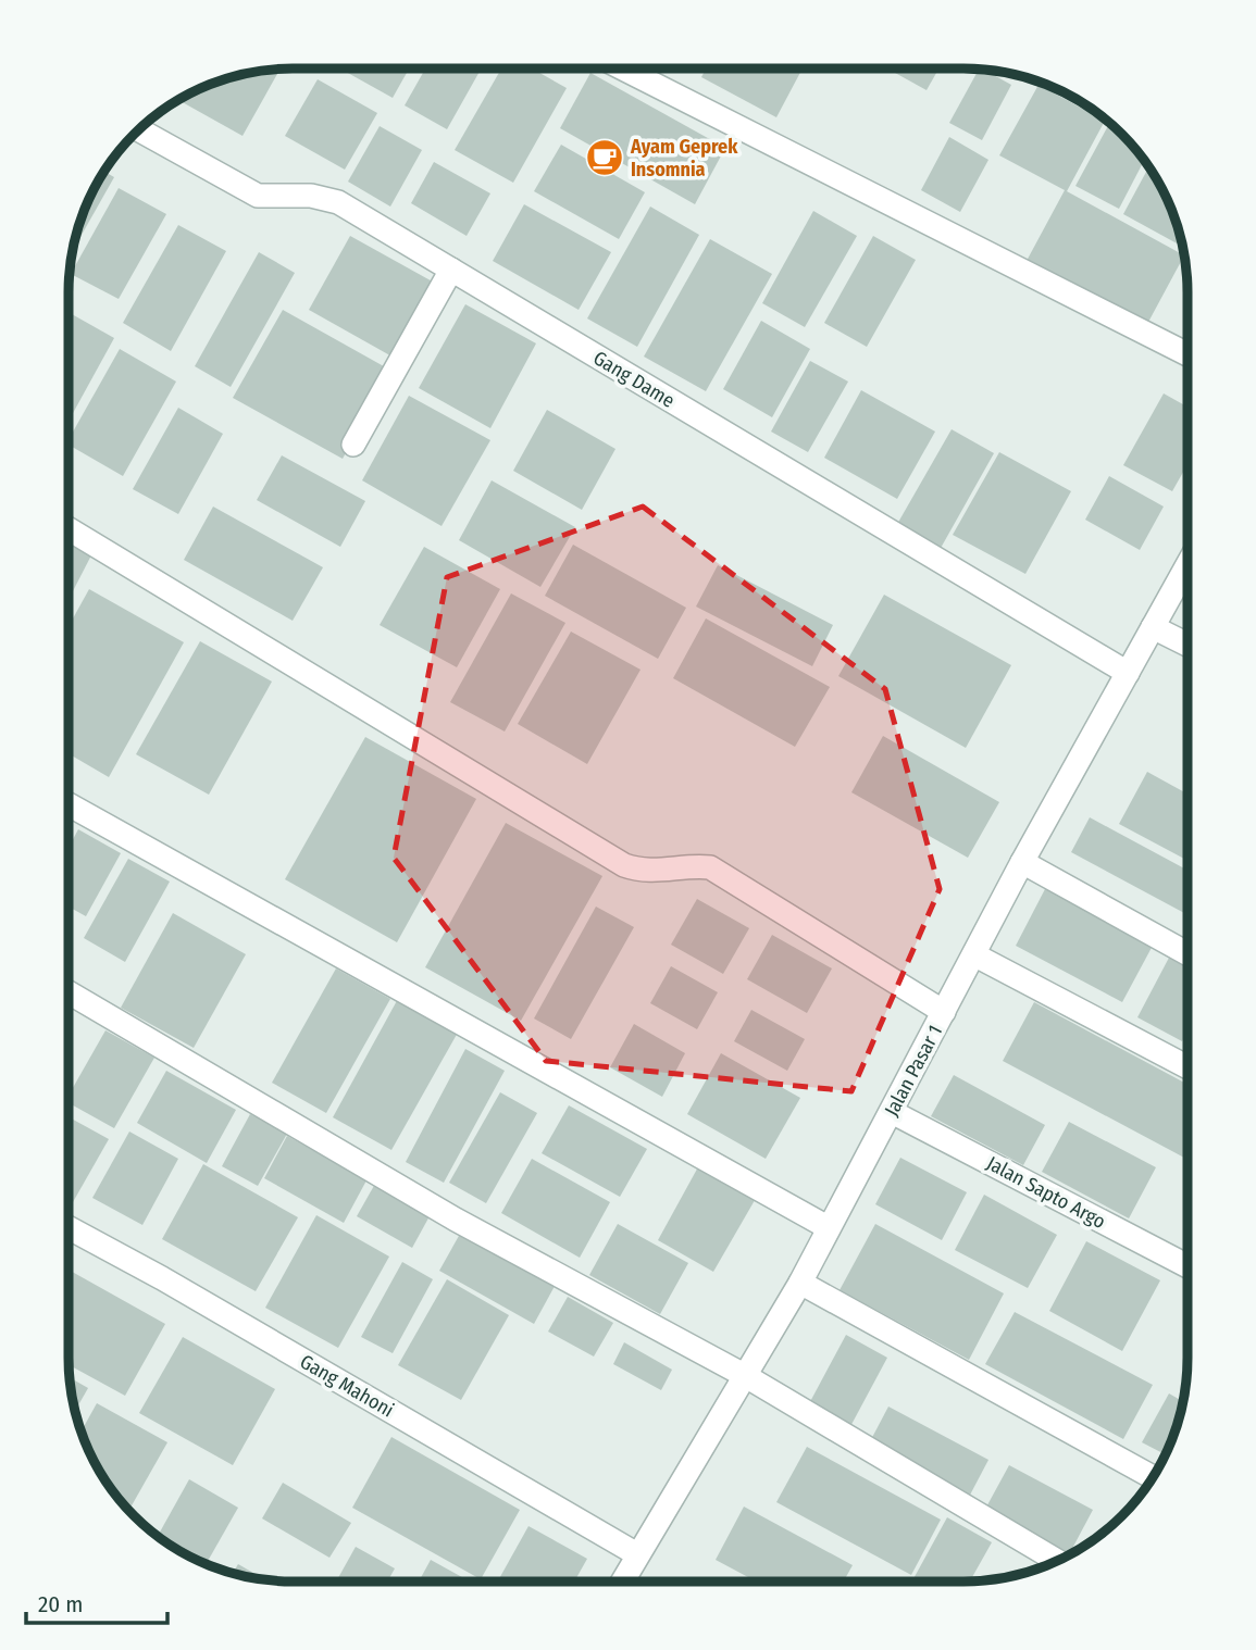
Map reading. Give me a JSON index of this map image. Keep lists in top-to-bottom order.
{
  "streets": {
    "street": [
      "Gang Dame",
      "Jalan Pasar 1",
      "Jalan Sapto Argo",
      "Gang Mahoni"
    ]
  },
  "crossings": [
    ["Gang Dame", "Jalan Pasar 1"],
    ["Jalan Pasar 1", "Jalan Sapto Argo"],
    ["Jalan Pasar 1", "Gang Mahoni"]
  ],
  "places": {
    "cafe": ["Ayam Geprek Insomnia"]
  },
  "scale_bar": "20 m"
}
